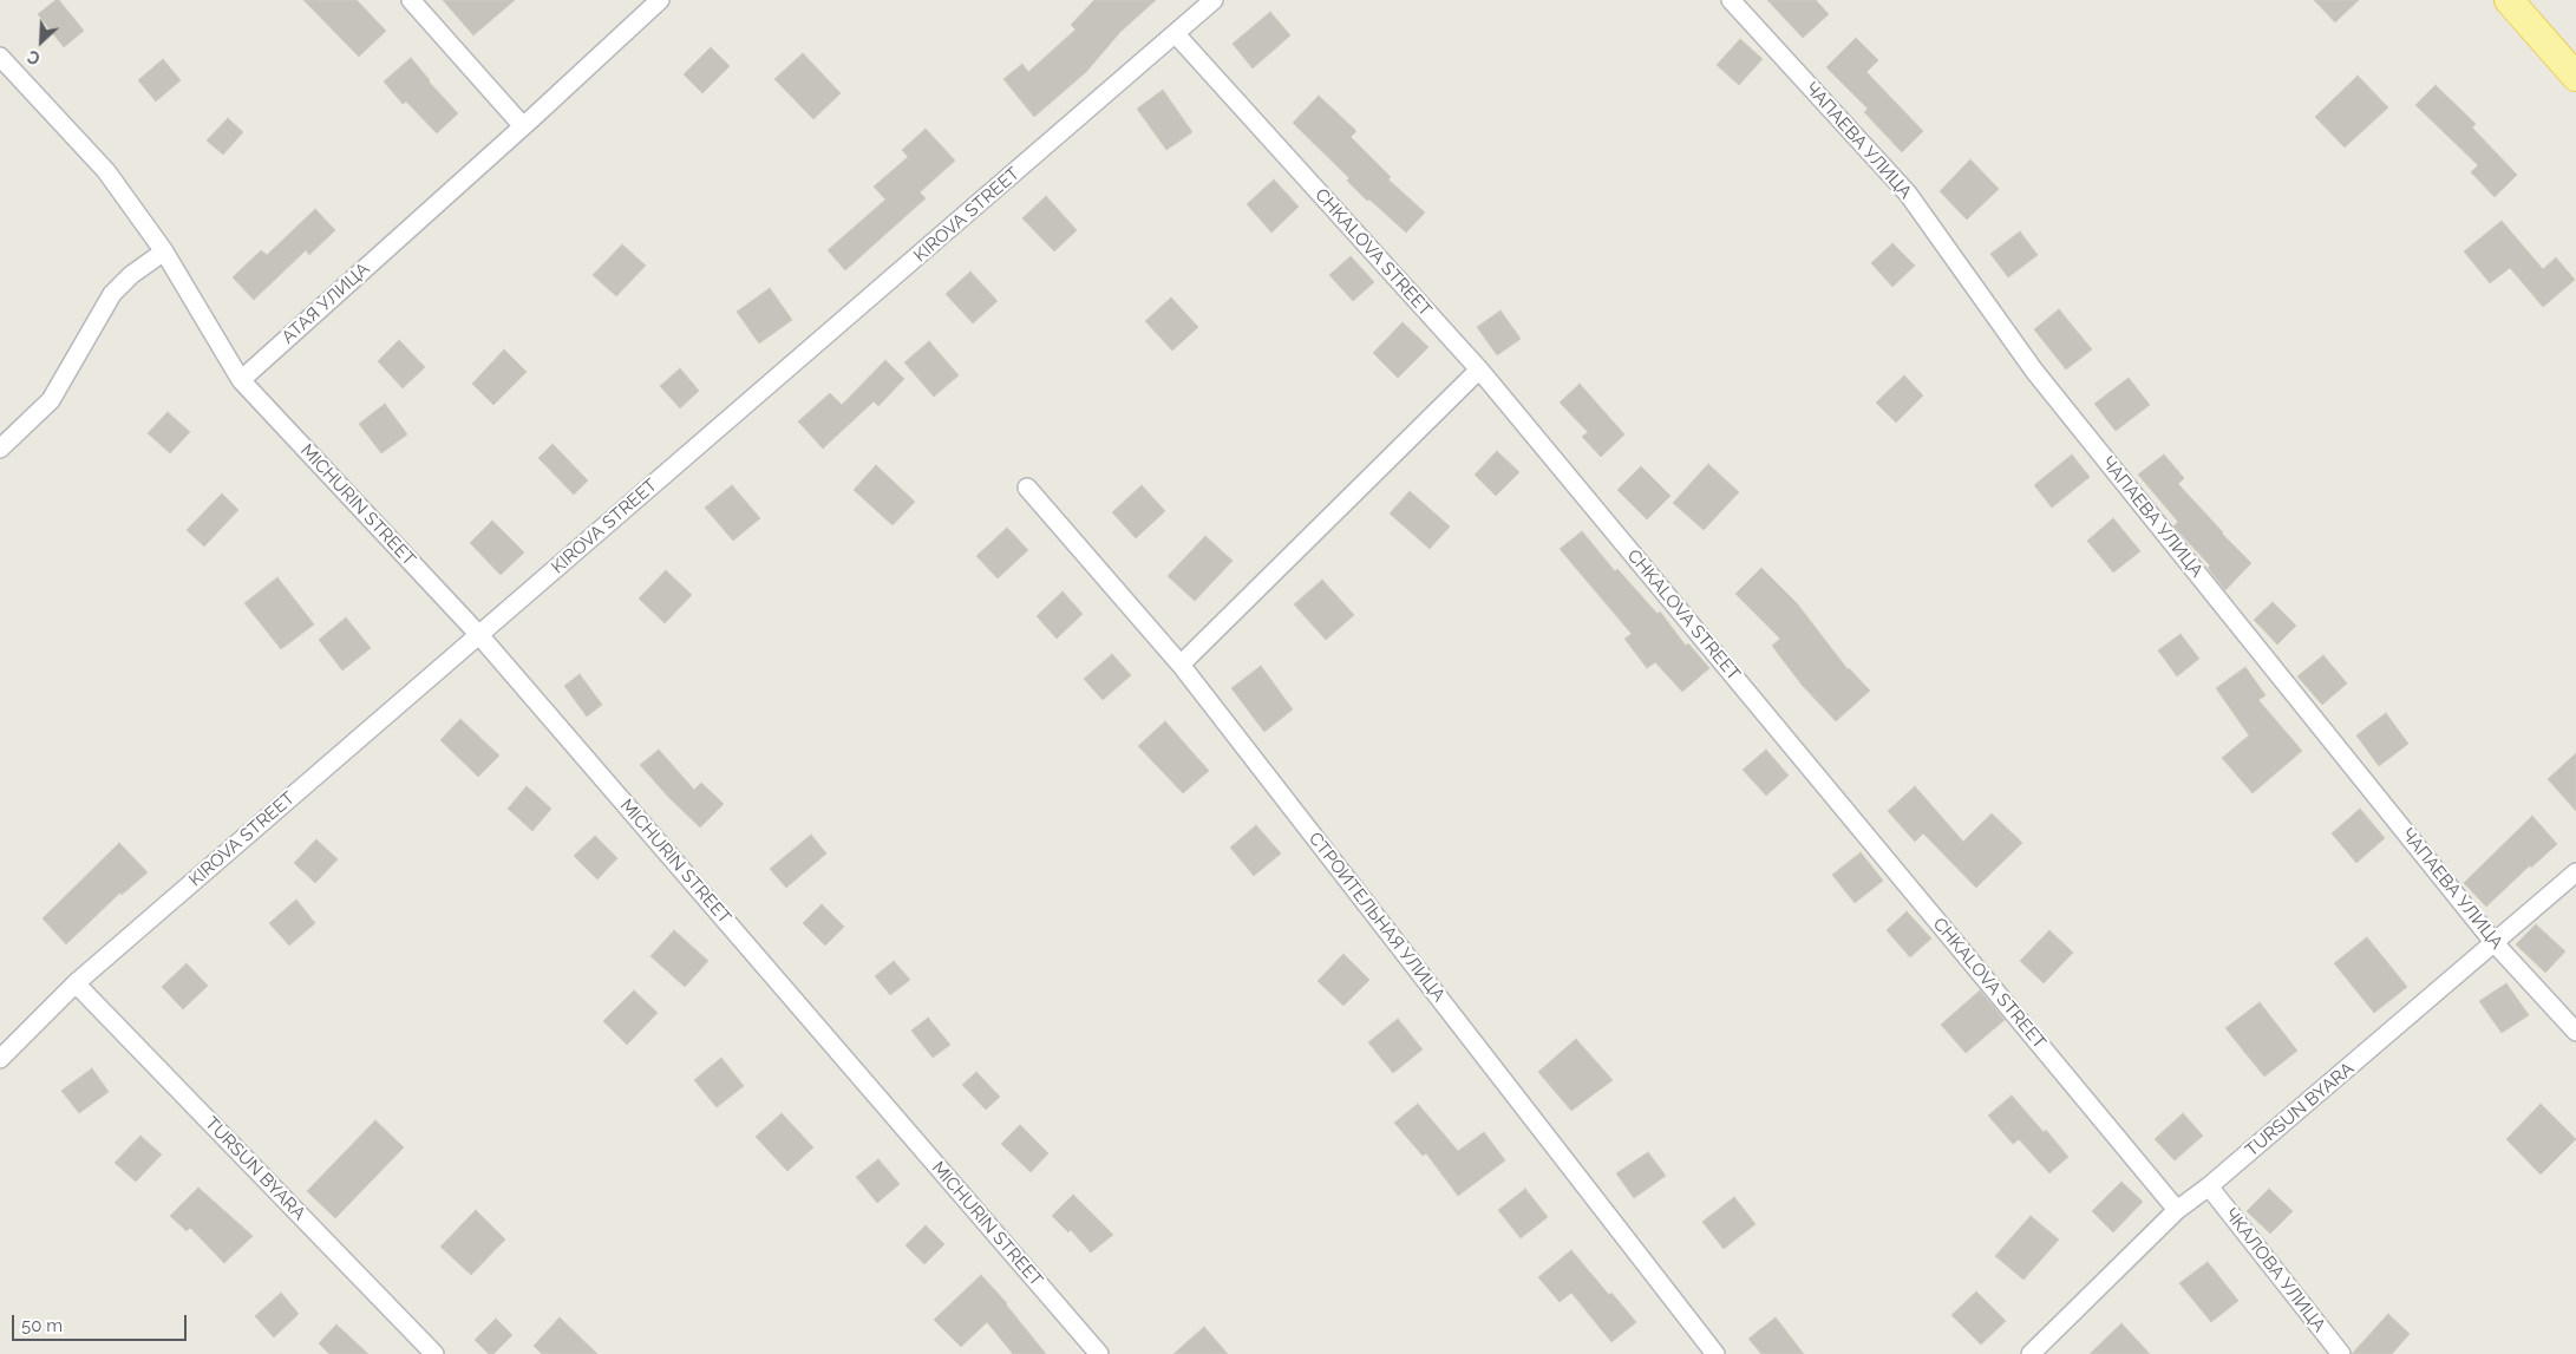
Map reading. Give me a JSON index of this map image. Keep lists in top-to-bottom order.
{
  "streets": {
    "street": [
      "ЧАПАЕВА УЛИЦА",
      "KIROVA STREET",
      "CHKALOVA STREET",
      "АТАЯ УЛИЦА",
      "MICHURIN STREET",
      "СТРОИТЕЛЬНАЯ УЛИЦА",
      "TURSUN BYARA",
      "ЧКАЛОВА УЛИЦА"
    ]
  },
  "crossings": [
    ["ЧАПАЕВА УЛИЦА", "TURSUN BYARA"],
    ["KIROVA STREET", "CHKALOVA STREET"],
    ["KIROVA STREET", "MICHURIN STREET"],
    ["KIROVA STREET", "TURSUN BYARA"],
    ["CHKALOVA STREET", "TURSUN BYARA"],
    ["АТАЯ УЛИЦА", "MICHURIN STREET"],
    ["TURSUN BYARA", "ЧКАЛОВА УЛИЦА"]
  ],
  "scale_bar": "50 m",
  "north": "bottom left"
}
